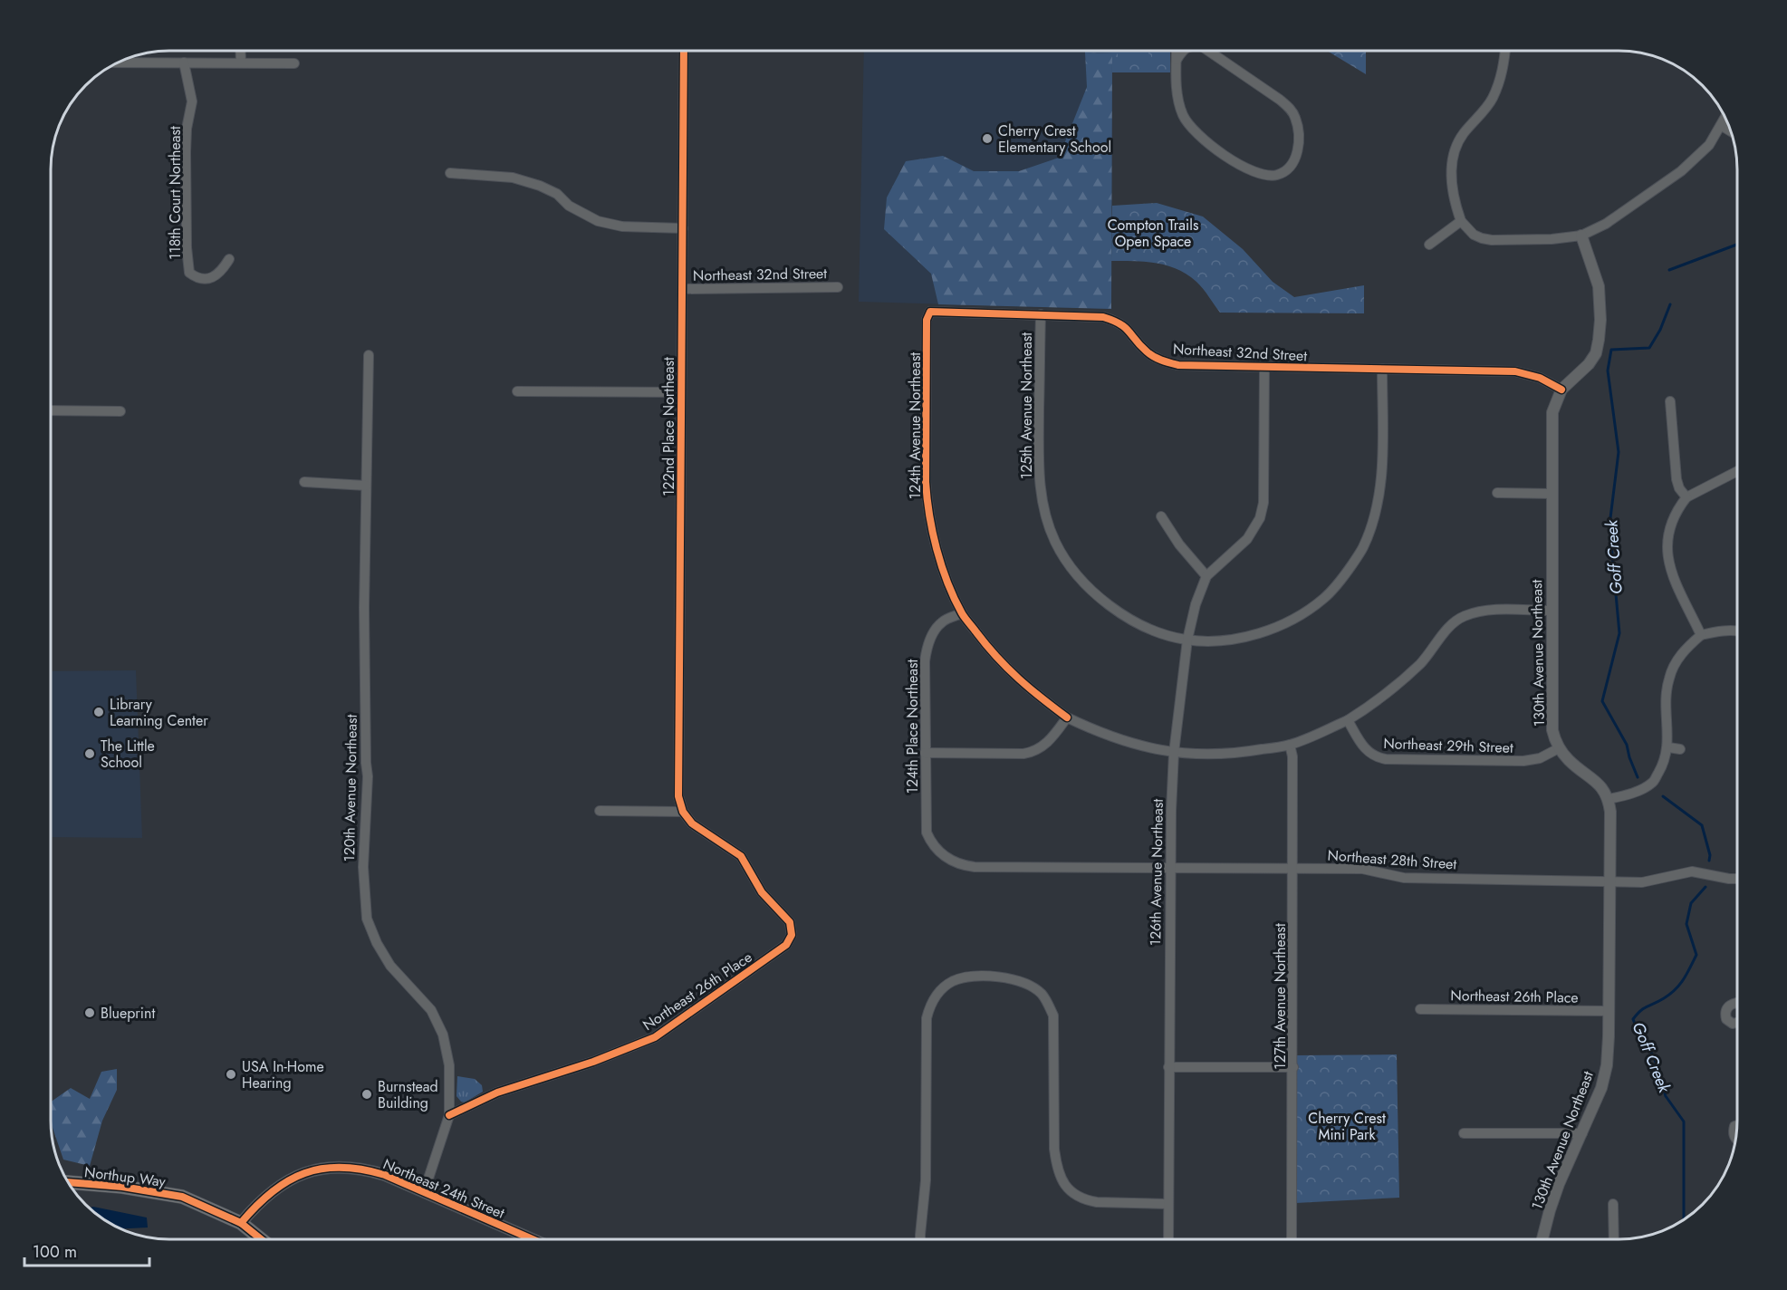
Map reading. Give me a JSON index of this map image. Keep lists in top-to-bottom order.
{
  "streets": {
    "main road": ["Northup Way"],
    "street": [
      "118th Court Northeast",
      "Northeast 32nd Street",
      "125th Avenue Northeast",
      "124th Avenue Northeast",
      "122nd Place Northeast",
      "130th Avenue Northeast",
      "124th Place Northeast",
      "Northeast 29th Street",
      "120th Avenue Northeast",
      "Northeast 28th Street",
      "126th Avenue Northeast",
      "Northeast 26th Place",
      "127th Avenue Northeast",
      "Northeast 24th Street"
    ]
  },
  "crossings": [
    ["Northeast 32nd Street", "125th Avenue Northeast"],
    ["Northeast 32nd Street", "124th Avenue Northeast"],
    ["Northeast 32nd Street", "122nd Place Northeast"],
    ["Northeast 32nd Street", "130th Avenue Northeast"],
    ["125th Avenue Northeast", "126th Avenue Northeast"],
    ["124th Avenue Northeast", "124th Place Northeast"],
    ["122nd Place Northeast", "Northeast 26th Place"],
    ["130th Avenue Northeast", "Northeast 29th Street"],
    ["130th Avenue Northeast", "Northeast 28th Street"],
    ["130th Avenue Northeast", "Northeast 26th Place"],
    ["124th Place Northeast", "Northeast 28th Street"],
    ["120th Avenue Northeast", "Northeast 26th Place"],
    ["120th Avenue Northeast", "Northeast 24th Street"],
    ["Northeast 28th Street", "126th Avenue Northeast"],
    ["Northeast 28th Street", "127th Avenue Northeast"],
    ["Northup Way", "Northeast 24th Street"]
  ],
  "water": ["Goff Creek"],
  "parks": ["Compton Trails Open Space", "Cherry Crest Mini Park"],
  "places": [
    "Cherry Crest Elementary School",
    "Library Learning Center",
    "The Little School",
    "Blueprint",
    "USA In-Home Hearing",
    "Burnstead Building"
  ],
  "scale_bar": "100 m"
}
